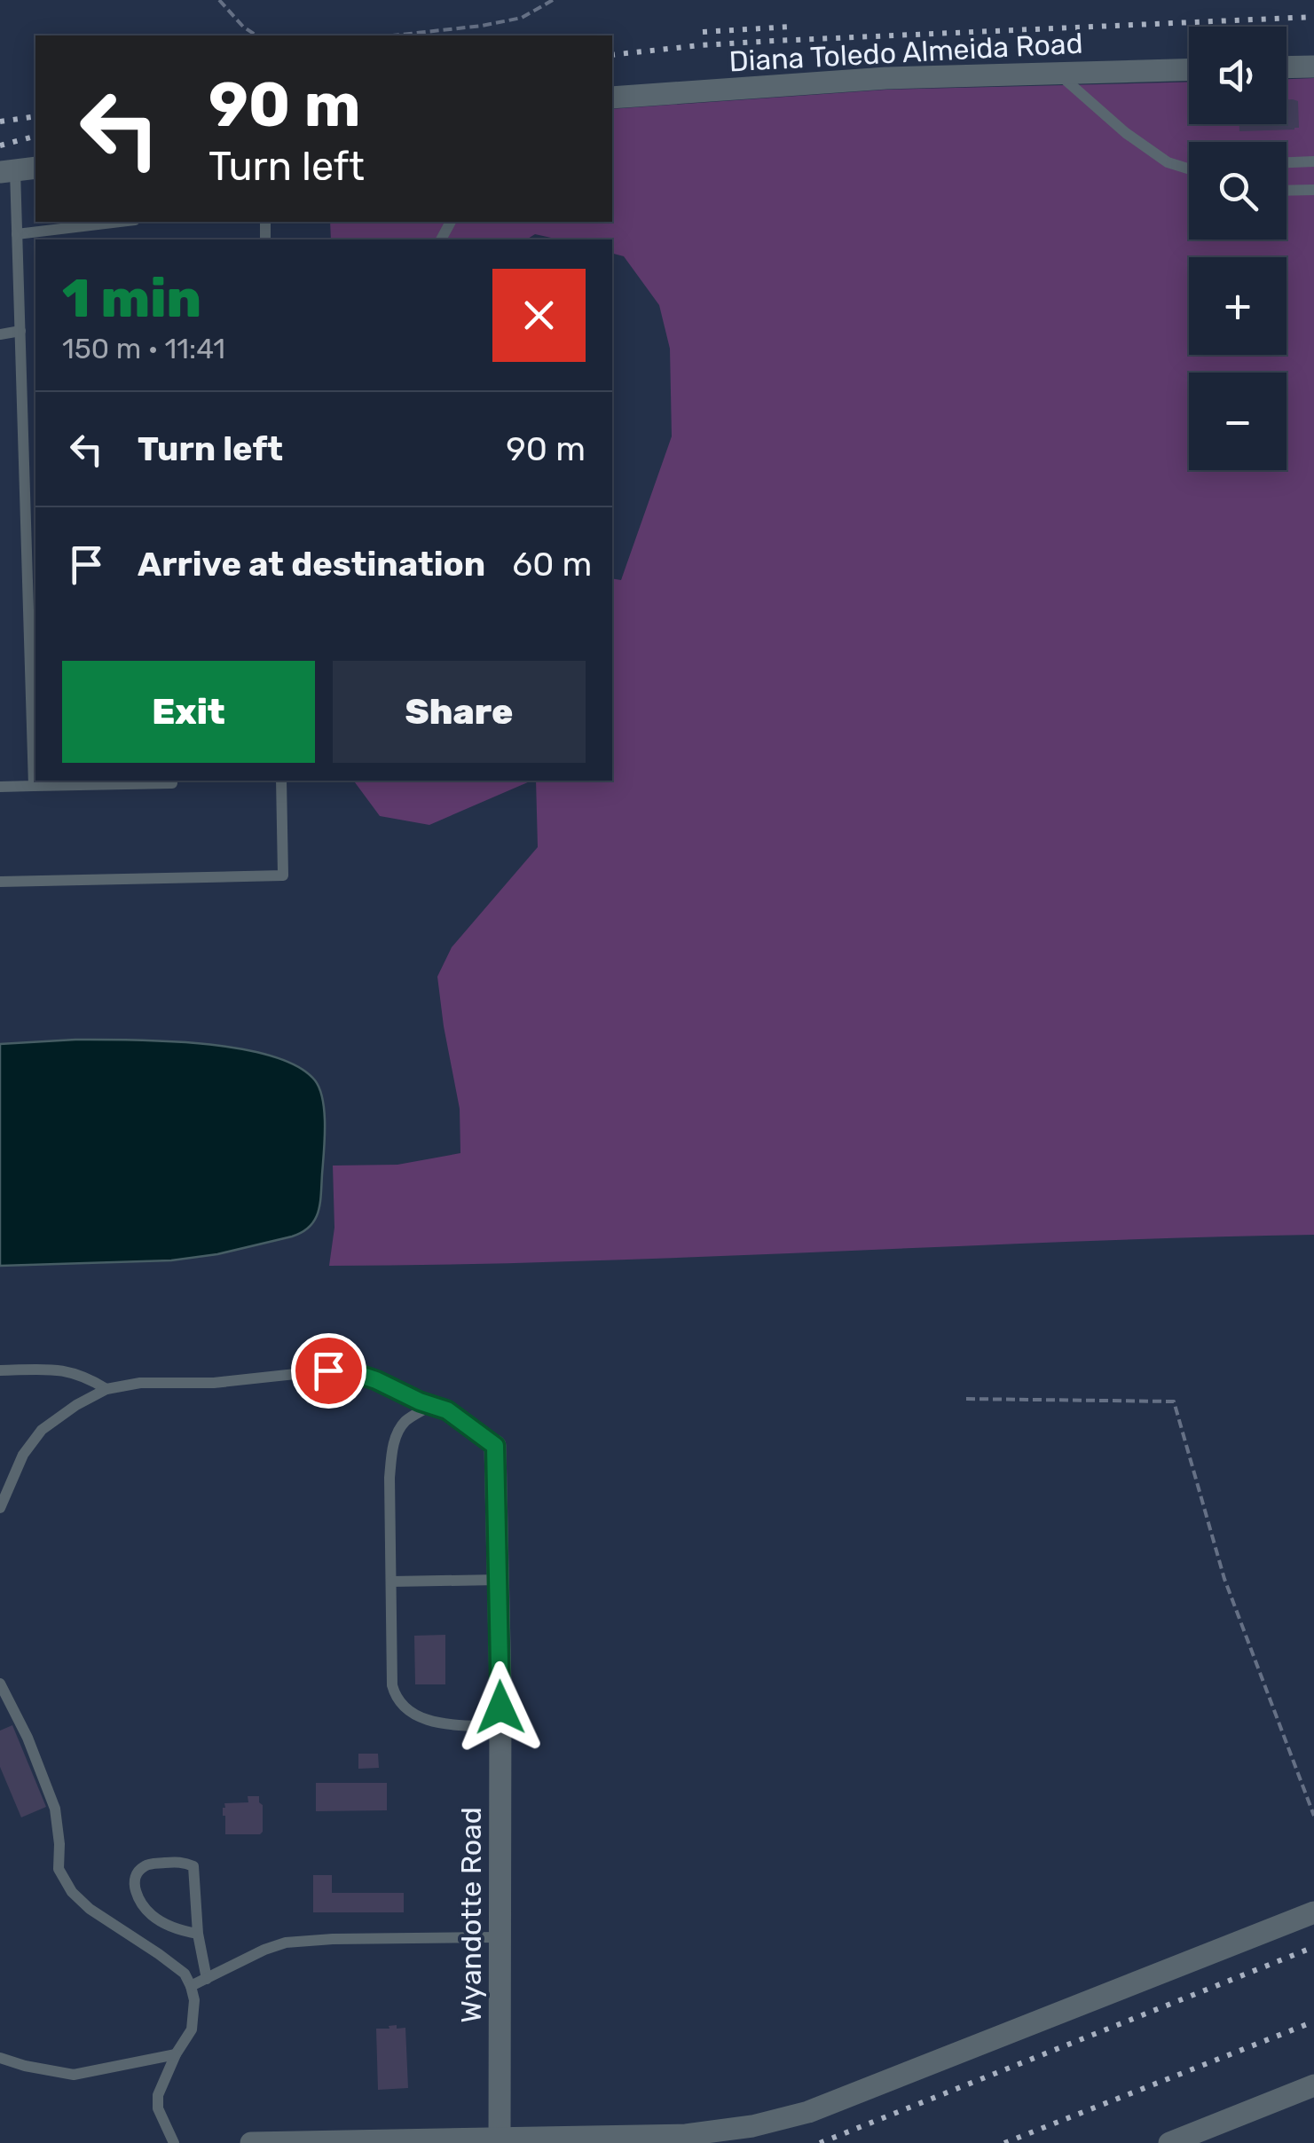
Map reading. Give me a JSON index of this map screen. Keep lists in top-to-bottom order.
{
  "streets": {
    "street": ["Diana Toledo Almeida Road", "Wyandotte Road"]
  },
  "page": {
    "map_buttons": ["+", "−"],
    "turn": ["90 m", "Turn left"],
    "heading": ["1 min", "150 m · 11:41"],
    "list": [
      {
        "name": "Turn left",
        "value": "90 m"
      },
      {
        "name": "Arrive at destination",
        "value": "60 m"
      }
    ],
    "buttons": ["Exit", "Share"]
  }
}
